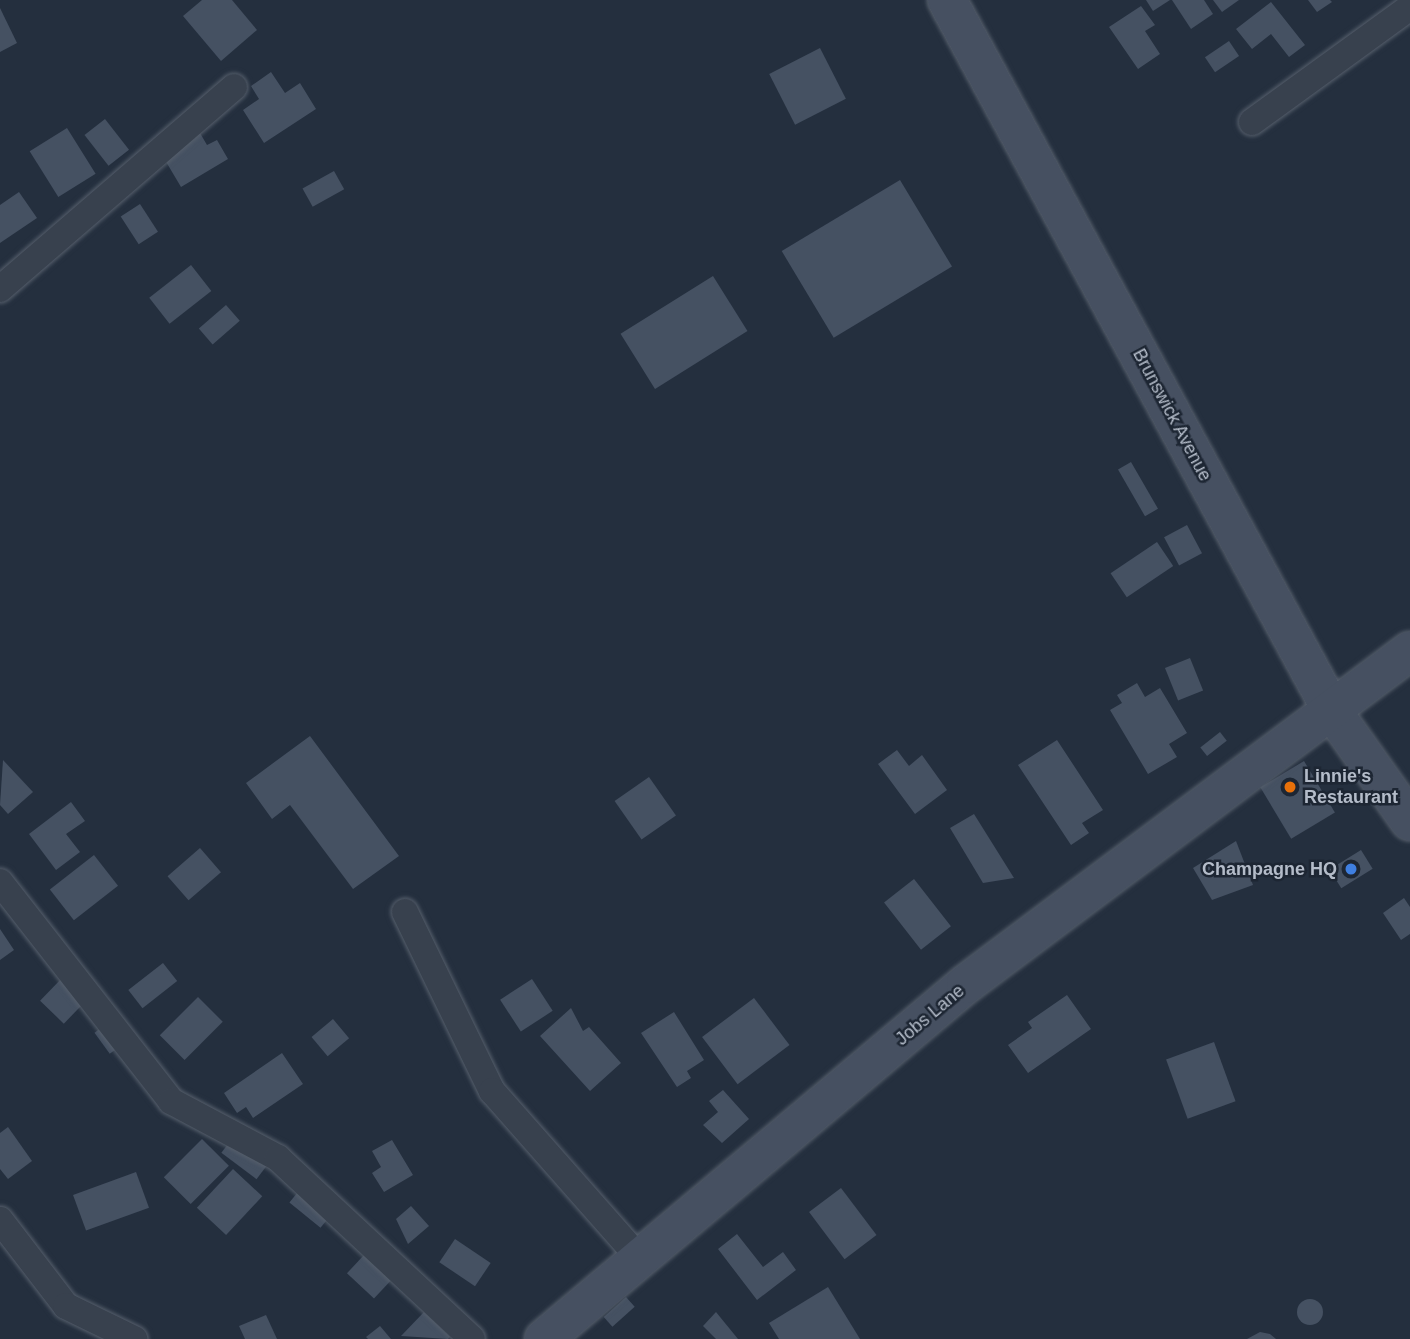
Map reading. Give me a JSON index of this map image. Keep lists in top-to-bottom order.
{
  "streets": {
    "street": ["Brunswick Avenue", "Jobs Lane"]
  },
  "crossings": [
    ["Brunswick Avenue", "Jobs Lane"]
  ],
  "places": ["Linnie's Restaurant", "Champagne HQ"]
}
